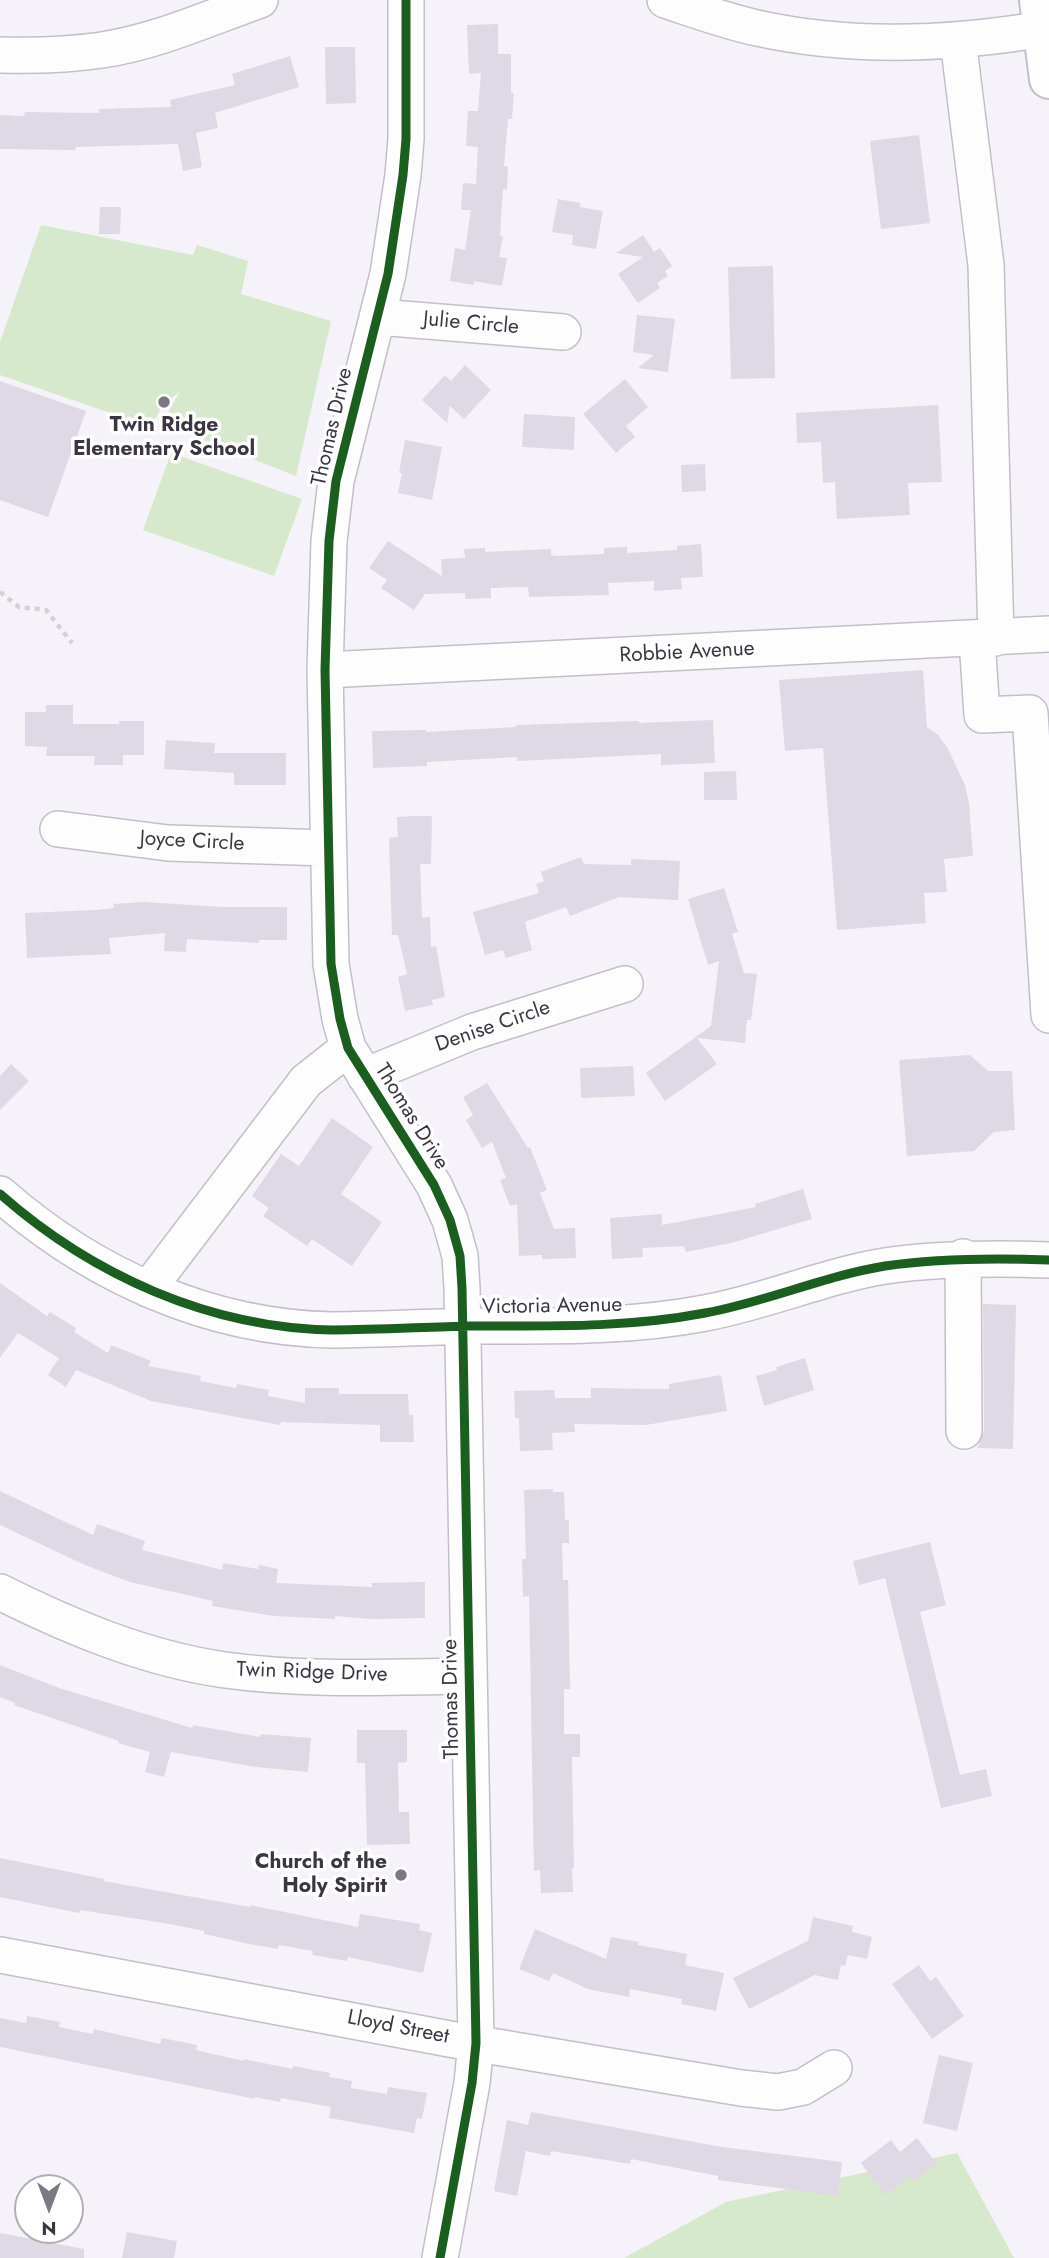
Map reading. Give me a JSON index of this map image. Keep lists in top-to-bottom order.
{
  "streets": {
    "street": [
      "Julie Circle",
      "Thomas Drive",
      "Robbie Avenue",
      "Joyce Circle",
      "Denise Circle",
      "Victoria Avenue",
      "Twin Ridge Drive",
      "Lloyd Street"
    ]
  },
  "crossings": [
    ["Julie Circle", "Thomas Drive"],
    ["Thomas Drive", "Robbie Avenue"],
    ["Thomas Drive", "Joyce Circle"],
    ["Thomas Drive", "Denise Circle"],
    ["Thomas Drive", "Victoria Avenue"],
    ["Thomas Drive", "Twin Ridge Drive"],
    ["Thomas Drive", "Lloyd Street"],
    ["Denise Circle", "Victoria Avenue"]
  ],
  "places": ["Twin Ridge Elementary School", "Church of the Holy Spirit"],
  "north": "bottom"
}
